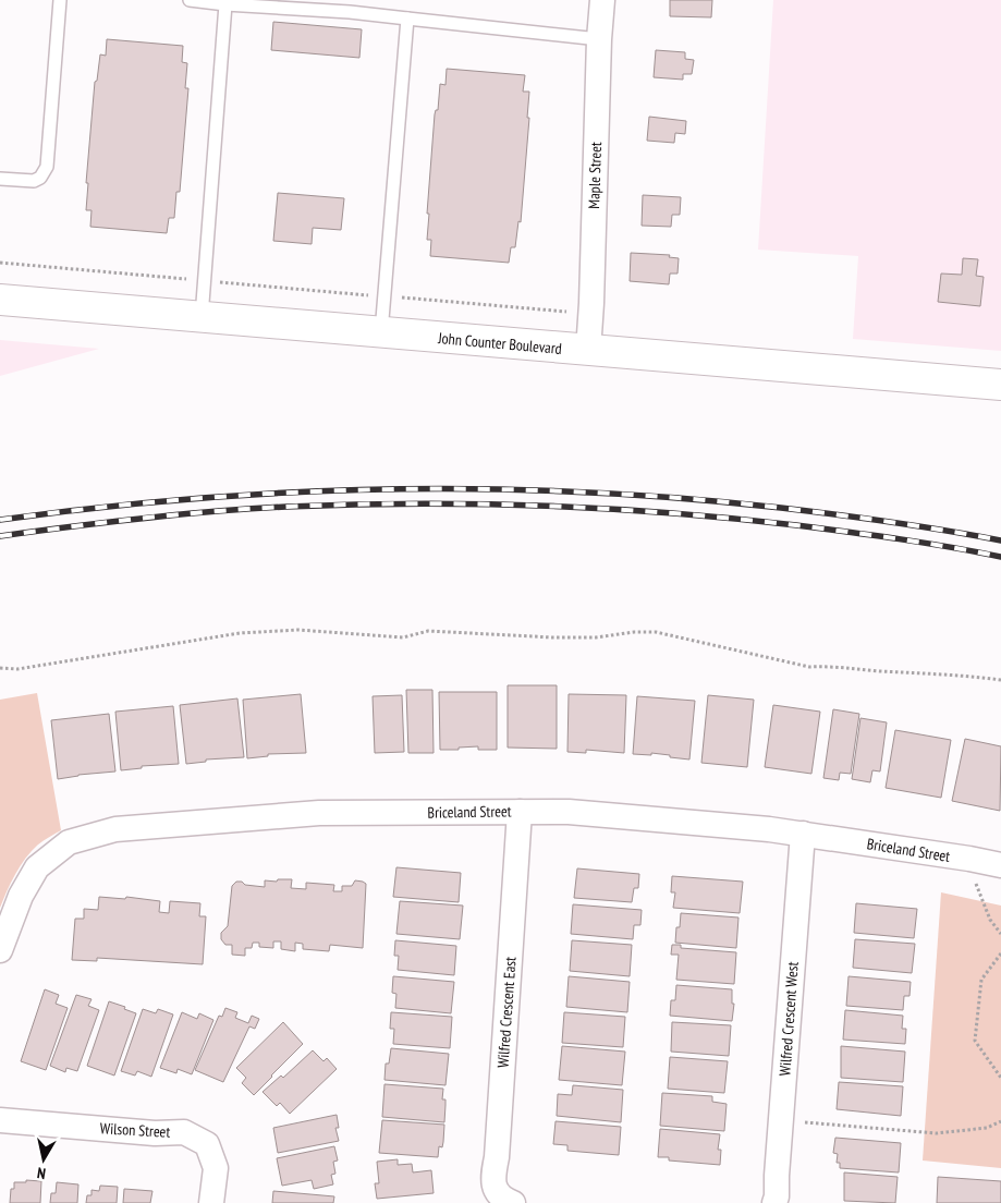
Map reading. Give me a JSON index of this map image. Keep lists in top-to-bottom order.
{
  "streets": {
    "main road": ["John Counter Boulevard"],
    "street": [
      "Maple Street",
      "Briceland Street",
      "Wilfred Crescent East",
      "Wilfred Crescent West",
      "Wilson Street"
    ]
  },
  "crossings": [
    ["Maple Street", "John Counter Boulevard"],
    ["Briceland Street", "Wilfred Crescent East"],
    ["Briceland Street", "Wilfred Crescent West"]
  ],
  "north": "bottom"
}
